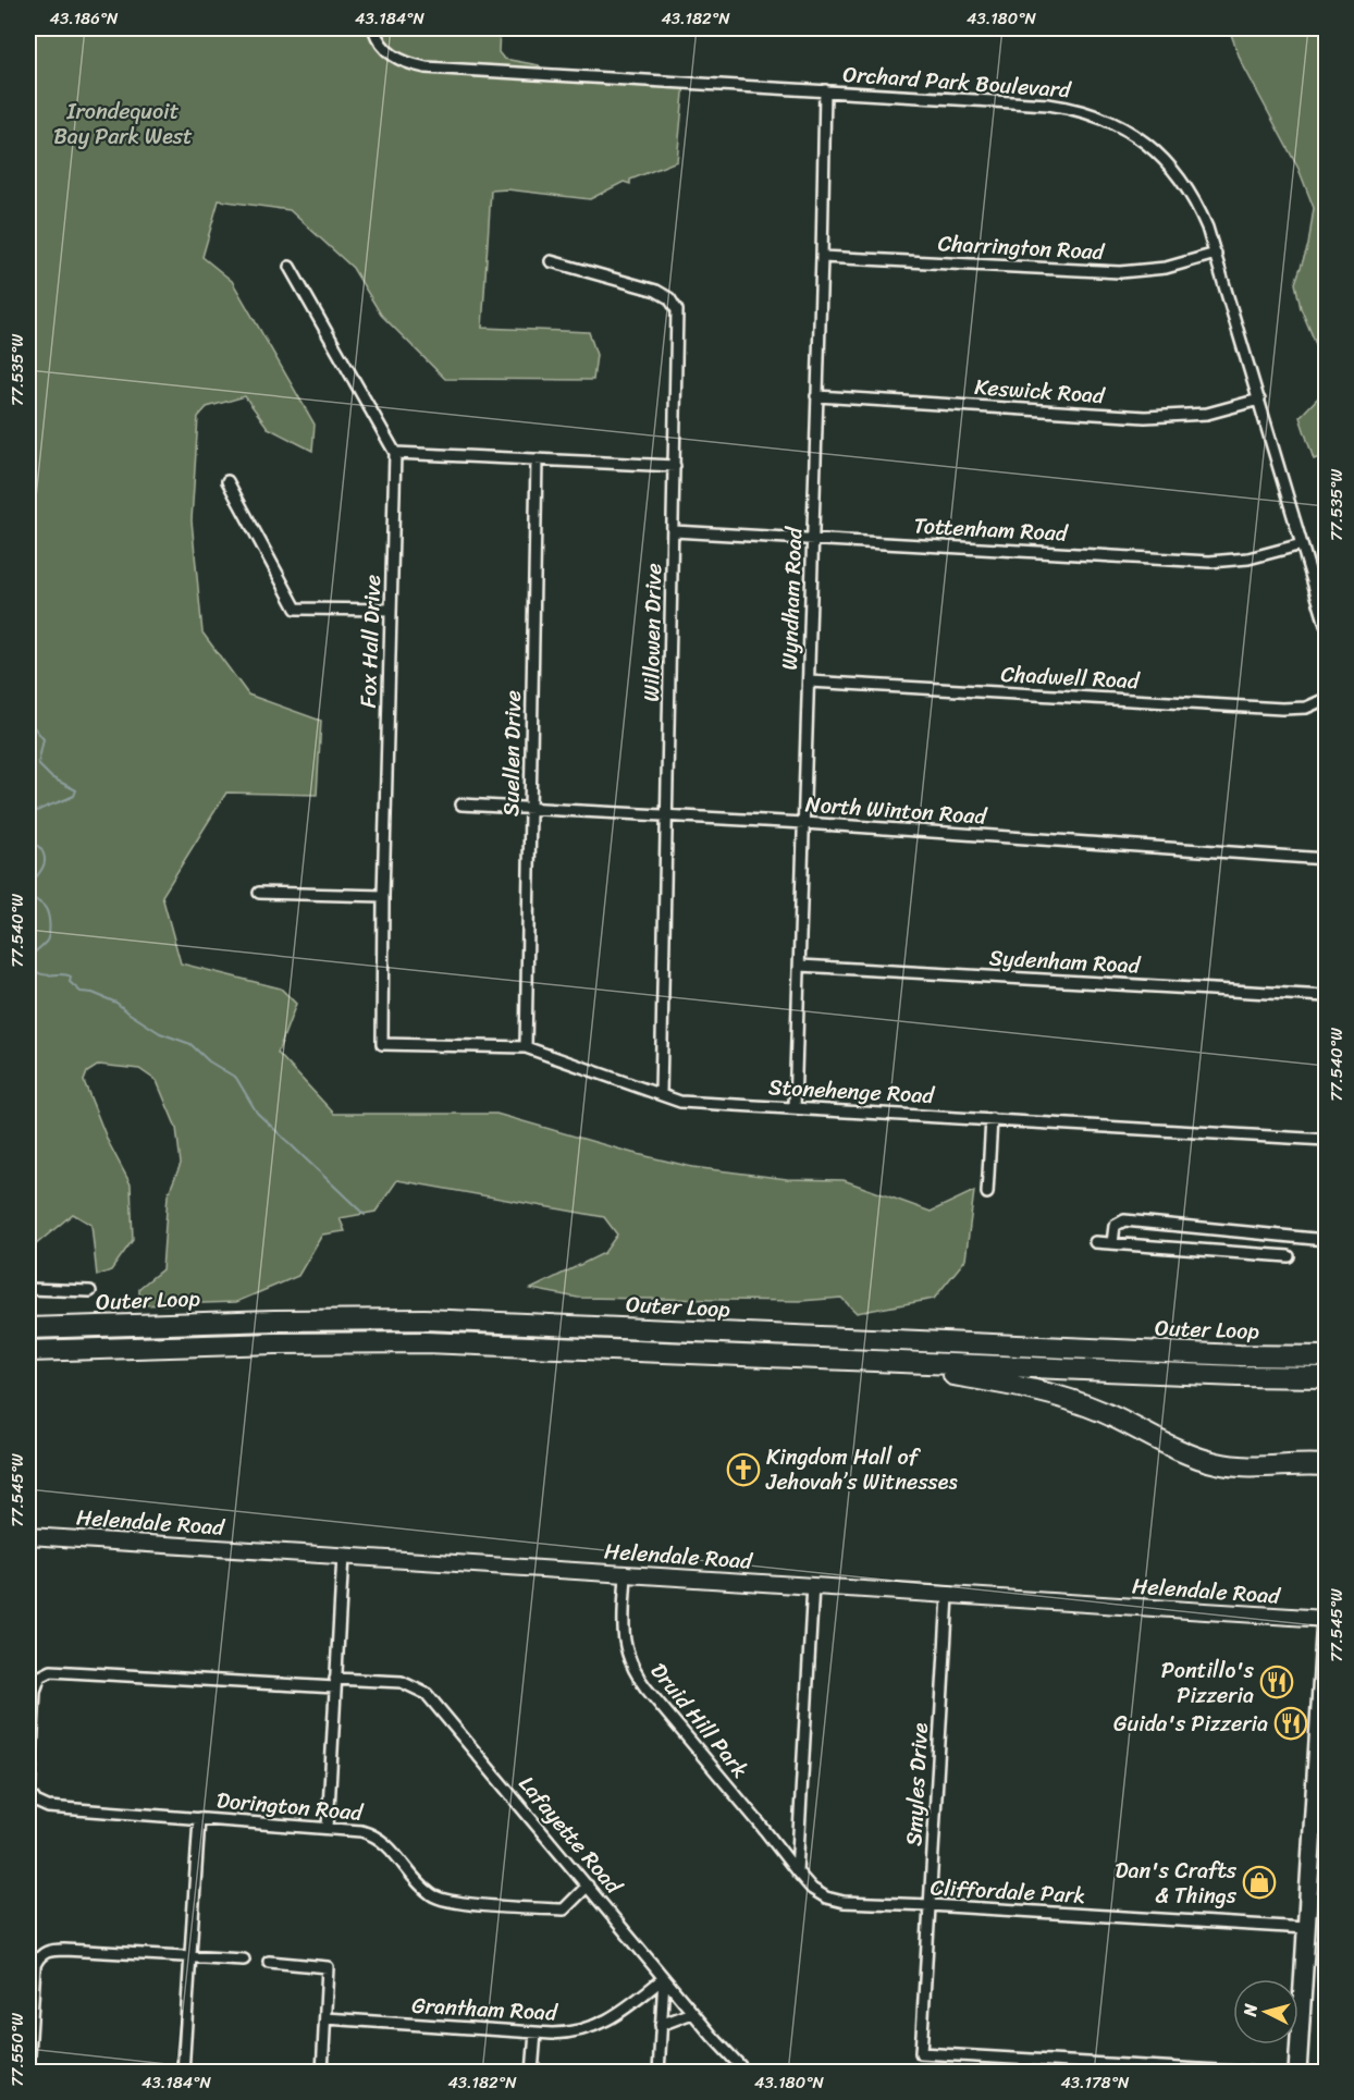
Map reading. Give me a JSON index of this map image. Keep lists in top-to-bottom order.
{
  "streets": {
    "highway": ["Outer Loop"],
    "street": [
      "Orchard Park Boulevard",
      "Charrington Road",
      "Keswick Road",
      "Tottenham Road",
      "Wyndham Road",
      "Willowen Drive",
      "Fox Hall Drive",
      "Chadwell Road",
      "Suellen Drive",
      "North Winton Road",
      "Sydenham Road",
      "Stonehenge Road",
      "Helendale Road",
      "Druid Hill Park",
      "Smyles Drive",
      "Dorington Road",
      "Lafayette Road",
      "Cliffordale Park",
      "Grantham Road"
    ]
  },
  "crossings": [
    ["Orchard Park Boulevard", "Charrington Road"],
    ["Orchard Park Boulevard", "Keswick Road"],
    ["Orchard Park Boulevard", "Tottenham Road"],
    ["Orchard Park Boulevard", "Wyndham Road"],
    ["Charrington Road", "Wyndham Road"],
    ["Keswick Road", "Wyndham Road"],
    ["Tottenham Road", "Wyndham Road"],
    ["Tottenham Road", "Willowen Drive"],
    ["Wyndham Road", "Chadwell Road"],
    ["Wyndham Road", "North Winton Road"],
    ["Wyndham Road", "Sydenham Road"],
    ["Wyndham Road", "Stonehenge Road"],
    ["Willowen Drive", "North Winton Road"],
    ["Willowen Drive", "Stonehenge Road"],
    ["Fox Hall Drive", "Stonehenge Road"],
    ["Suellen Drive", "North Winton Road"],
    ["Suellen Drive", "Stonehenge Road"],
    ["Helendale Road", "Druid Hill Park"],
    ["Helendale Road", "Smyles Drive"],
    ["Druid Hill Park", "Cliffordale Park"],
    ["Smyles Drive", "Cliffordale Park"],
    ["Dorington Road", "Lafayette Road"],
    ["Lafayette Road", "Grantham Road"]
  ],
  "parks": ["Irondequoit Bay Park West"],
  "places": {
    "church": ["Kingdom Hall of Jehovah’s Witnesses"],
    "restaurant": ["Pontillo's Pizzeria", "Guida's Pizzeria"],
    "shop": ["Dan's Crafts & Things"]
  },
  "north": "left",
  "coordinates": [
    "43.186°N",
    "43.184°N",
    "43.182°N",
    "43.180°N",
    "77.535°W",
    "77.540°W",
    "77.545°W",
    "77.550°W",
    "43.178°N"
  ]
}
